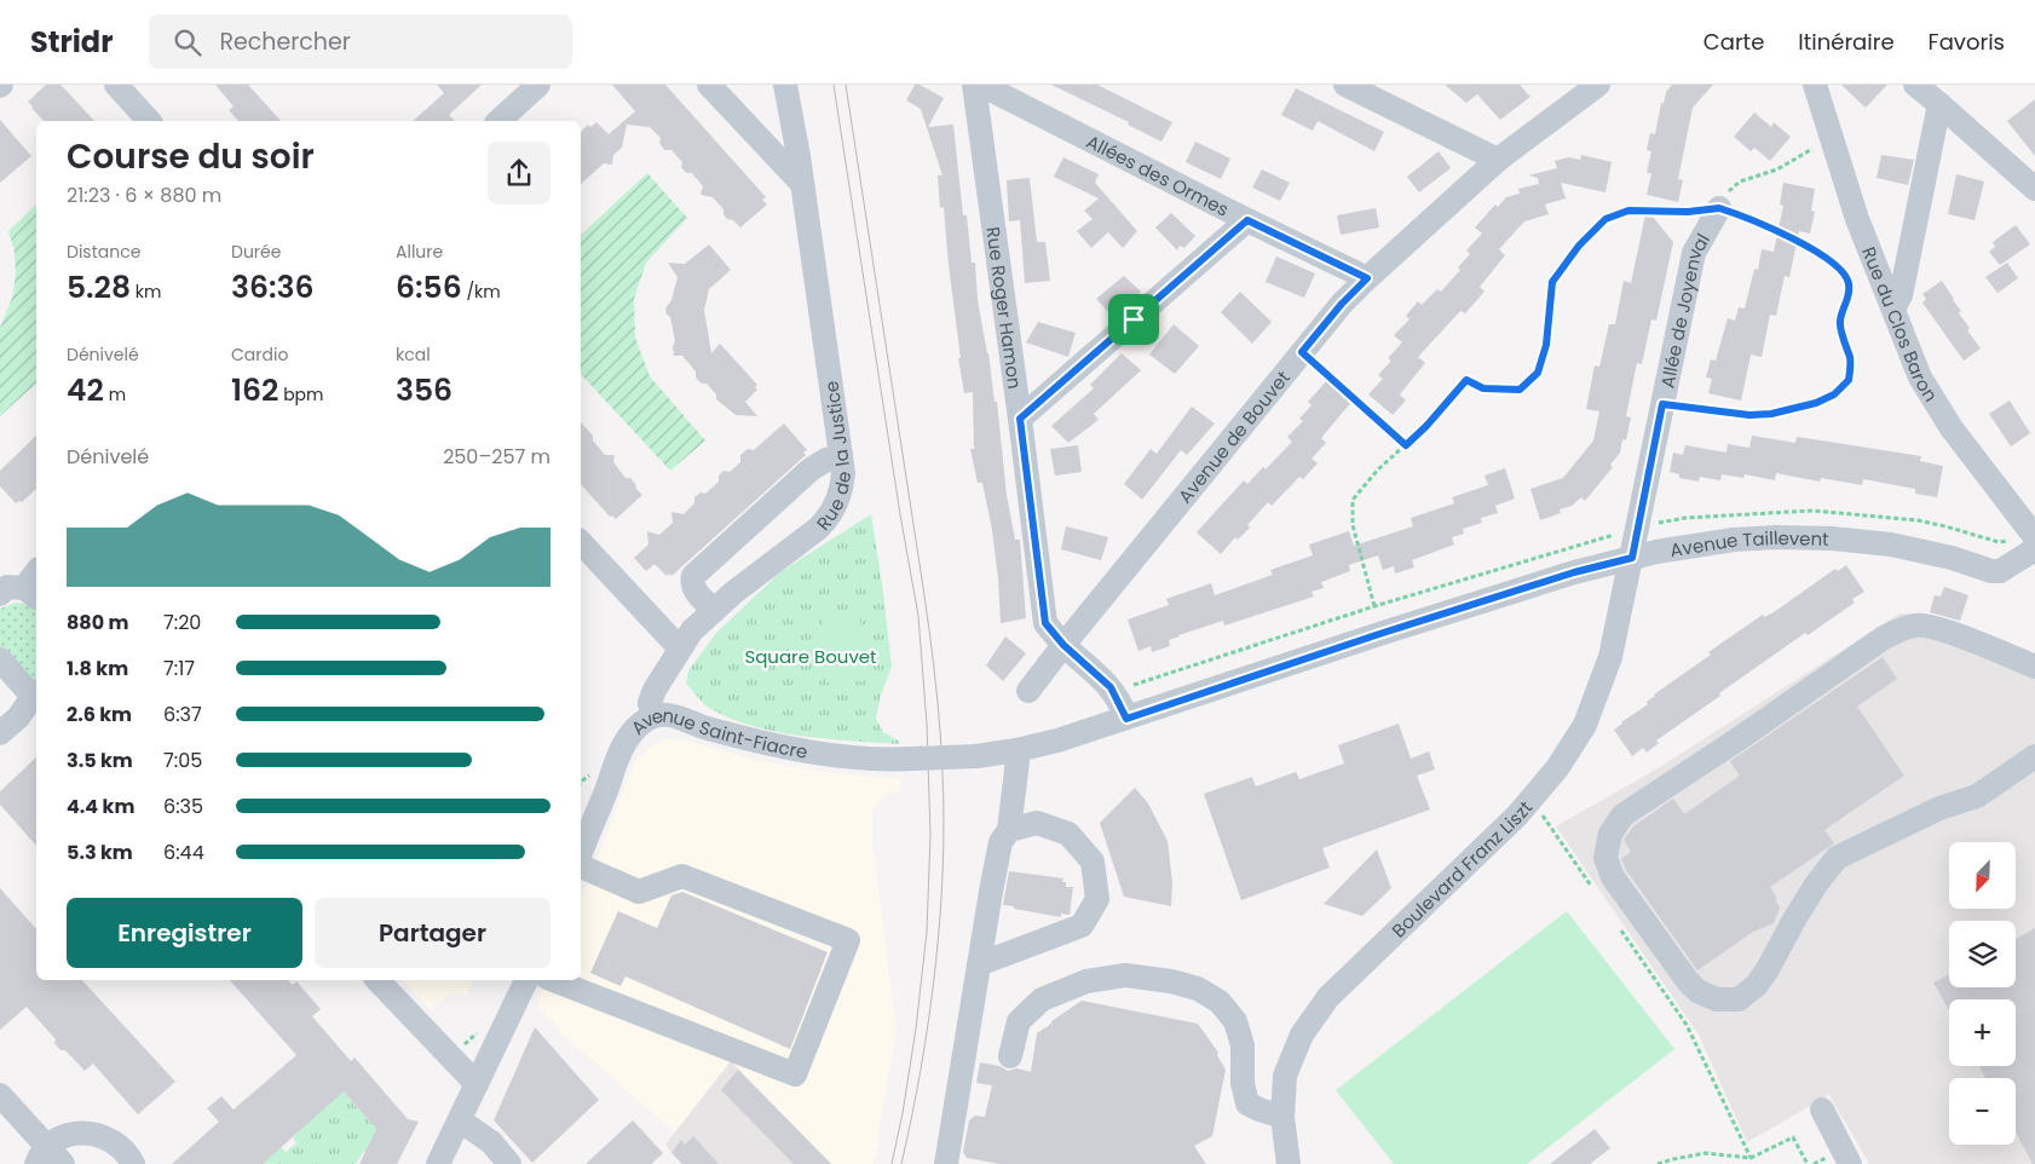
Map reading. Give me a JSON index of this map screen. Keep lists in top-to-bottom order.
{
  "streets": {
    "street": [
      "Allées des Ormes",
      "Rue Roger Hamon",
      "Allée de Joyenval",
      "Rue du Clos Baron",
      "Avenue de Bouvet",
      "Rue de la Justice",
      "Avenue Taillevent",
      "Avenue Saint-Fiacre",
      "Boulevard Franz Liszt"
    ]
  },
  "crossings": [
    ["Allées des Ormes", "Avenue de Bouvet"],
    ["Rue Roger Hamon", "Avenue de Bouvet"],
    ["Rue Roger Hamon", "Avenue Taillevent"],
    ["Allée de Joyenval", "Avenue Taillevent"],
    ["Allée de Joyenval", "Boulevard Franz Liszt"],
    ["Rue de la Justice", "Avenue Saint-Fiacre"],
    ["Avenue Taillevent", "Avenue Saint-Fiacre"],
    ["Avenue Taillevent", "Boulevard Franz Liszt"]
  ],
  "parks": ["Square Bouvet"],
  "north": "bottom left",
  "page": {
    "header": "Stridr",
    "search": "Rechercher",
    "nav": ["Carte", "Itinéraire", "Favoris"],
    "heading": ["Course du soir", "21:23 · 6 × 880 m"],
    "stats": [
      ["Distance", "5.28 km"],
      ["Durée", "36:36"],
      ["Allure", "6:56 /km"],
      ["Dénivelé", "42 m"],
      ["Cardio", "162 bpm"],
      ["kcal", "356"]
    ],
    "chart": ["Dénivelé", "250–257 m"],
    "list": [
      {
        "name": "880 m",
        "note": "7:20"
      },
      {
        "name": "1.8 km",
        "note": "7:17"
      },
      {
        "name": "2.6 km",
        "note": "6:37"
      },
      {
        "name": "3.5 km",
        "note": "7:05"
      },
      {
        "name": "4.4 km",
        "note": "6:35"
      },
      {
        "name": "5.3 km",
        "note": "6:44"
      }
    ],
    "map_buttons": ["+", "−"],
    "buttons": ["Enregistrer", "Partager"]
  }
}
